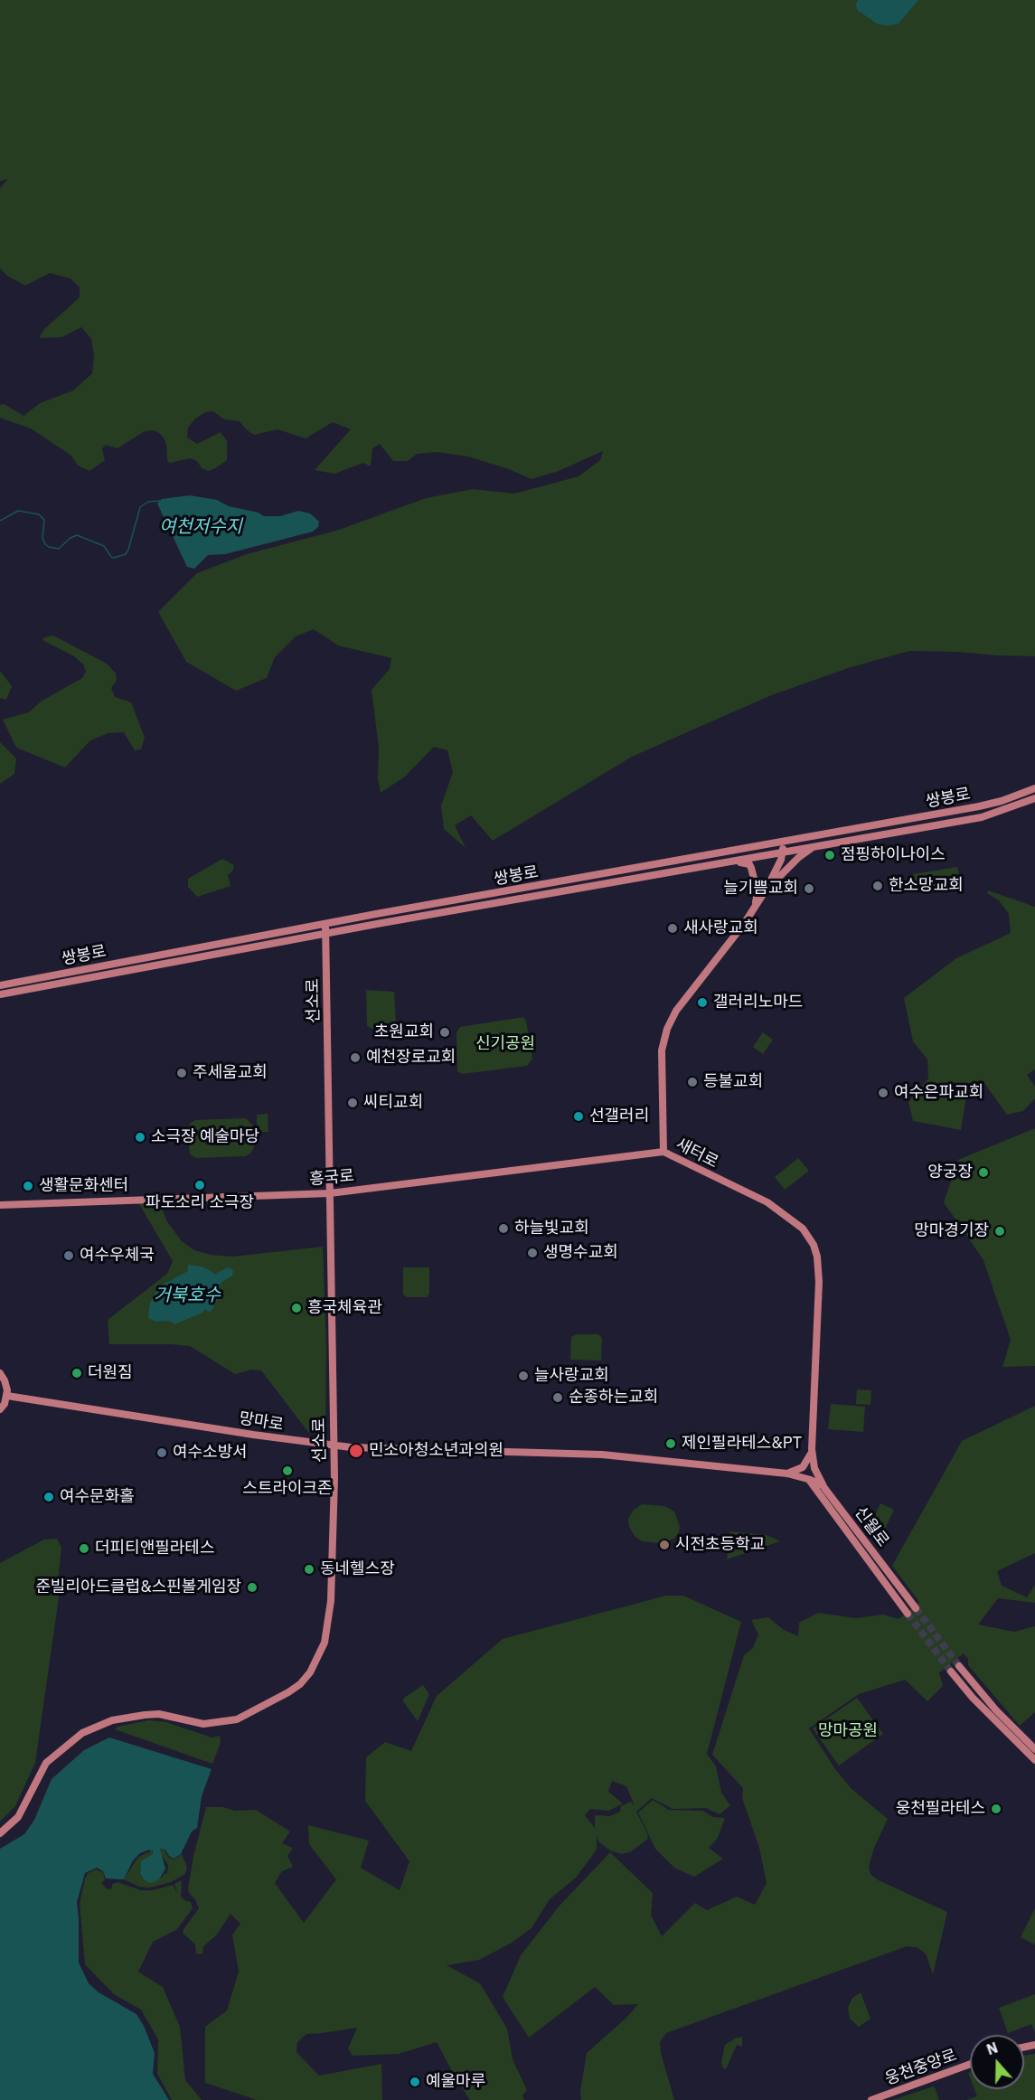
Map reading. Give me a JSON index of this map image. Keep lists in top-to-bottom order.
{
  "streets": {
    "street": [
      "쌍봉로",
      "선소로",
      "새터로",
      "흥국로",
      "망마로",
      "신월로",
      "웅천중앙로"
    ]
  },
  "crossings": [
    ["쌍봉로", "선소로"],
    ["쌍봉로", "새터로"],
    ["선소로", "흥국로"],
    ["선소로", "망마로"],
    ["새터로", "흥국로"],
    ["새터로", "신월로"],
    ["망마로", "신월로"]
  ],
  "water": ["여천저수지", "거북호수"],
  "parks": ["신기공원", "망마공원"],
  "places": [
    "점핑하이나이스",
    "한소망교회",
    "늘기쁨교회",
    "새사랑교회",
    "갤러리노마드",
    "초원교회",
    "예천장로교회",
    "주세움교회",
    "등불교회",
    "여수은파교회",
    "씨티교회",
    "선갤러리",
    "소극장 예술마당",
    "양궁장",
    "파도소리 소극장",
    "생활문화센터",
    "하늘빛교회",
    "망마경기장",
    "생명수교회",
    "여수우체국",
    "흥국체육관",
    "더원짐",
    "늘사랑교회",
    "순종하는교회",
    "제인필라테스&PT",
    "민소아청소년과의원",
    "여수소방서",
    "스트라이크존",
    "여수문화홀",
    "시전초등학교",
    "더피티앤필라테스",
    "동네헬스장",
    "준빌리아드클럽&스핀볼게임장",
    "웅천필라테스",
    "예울마루"
  ],
  "north": "top"
}
